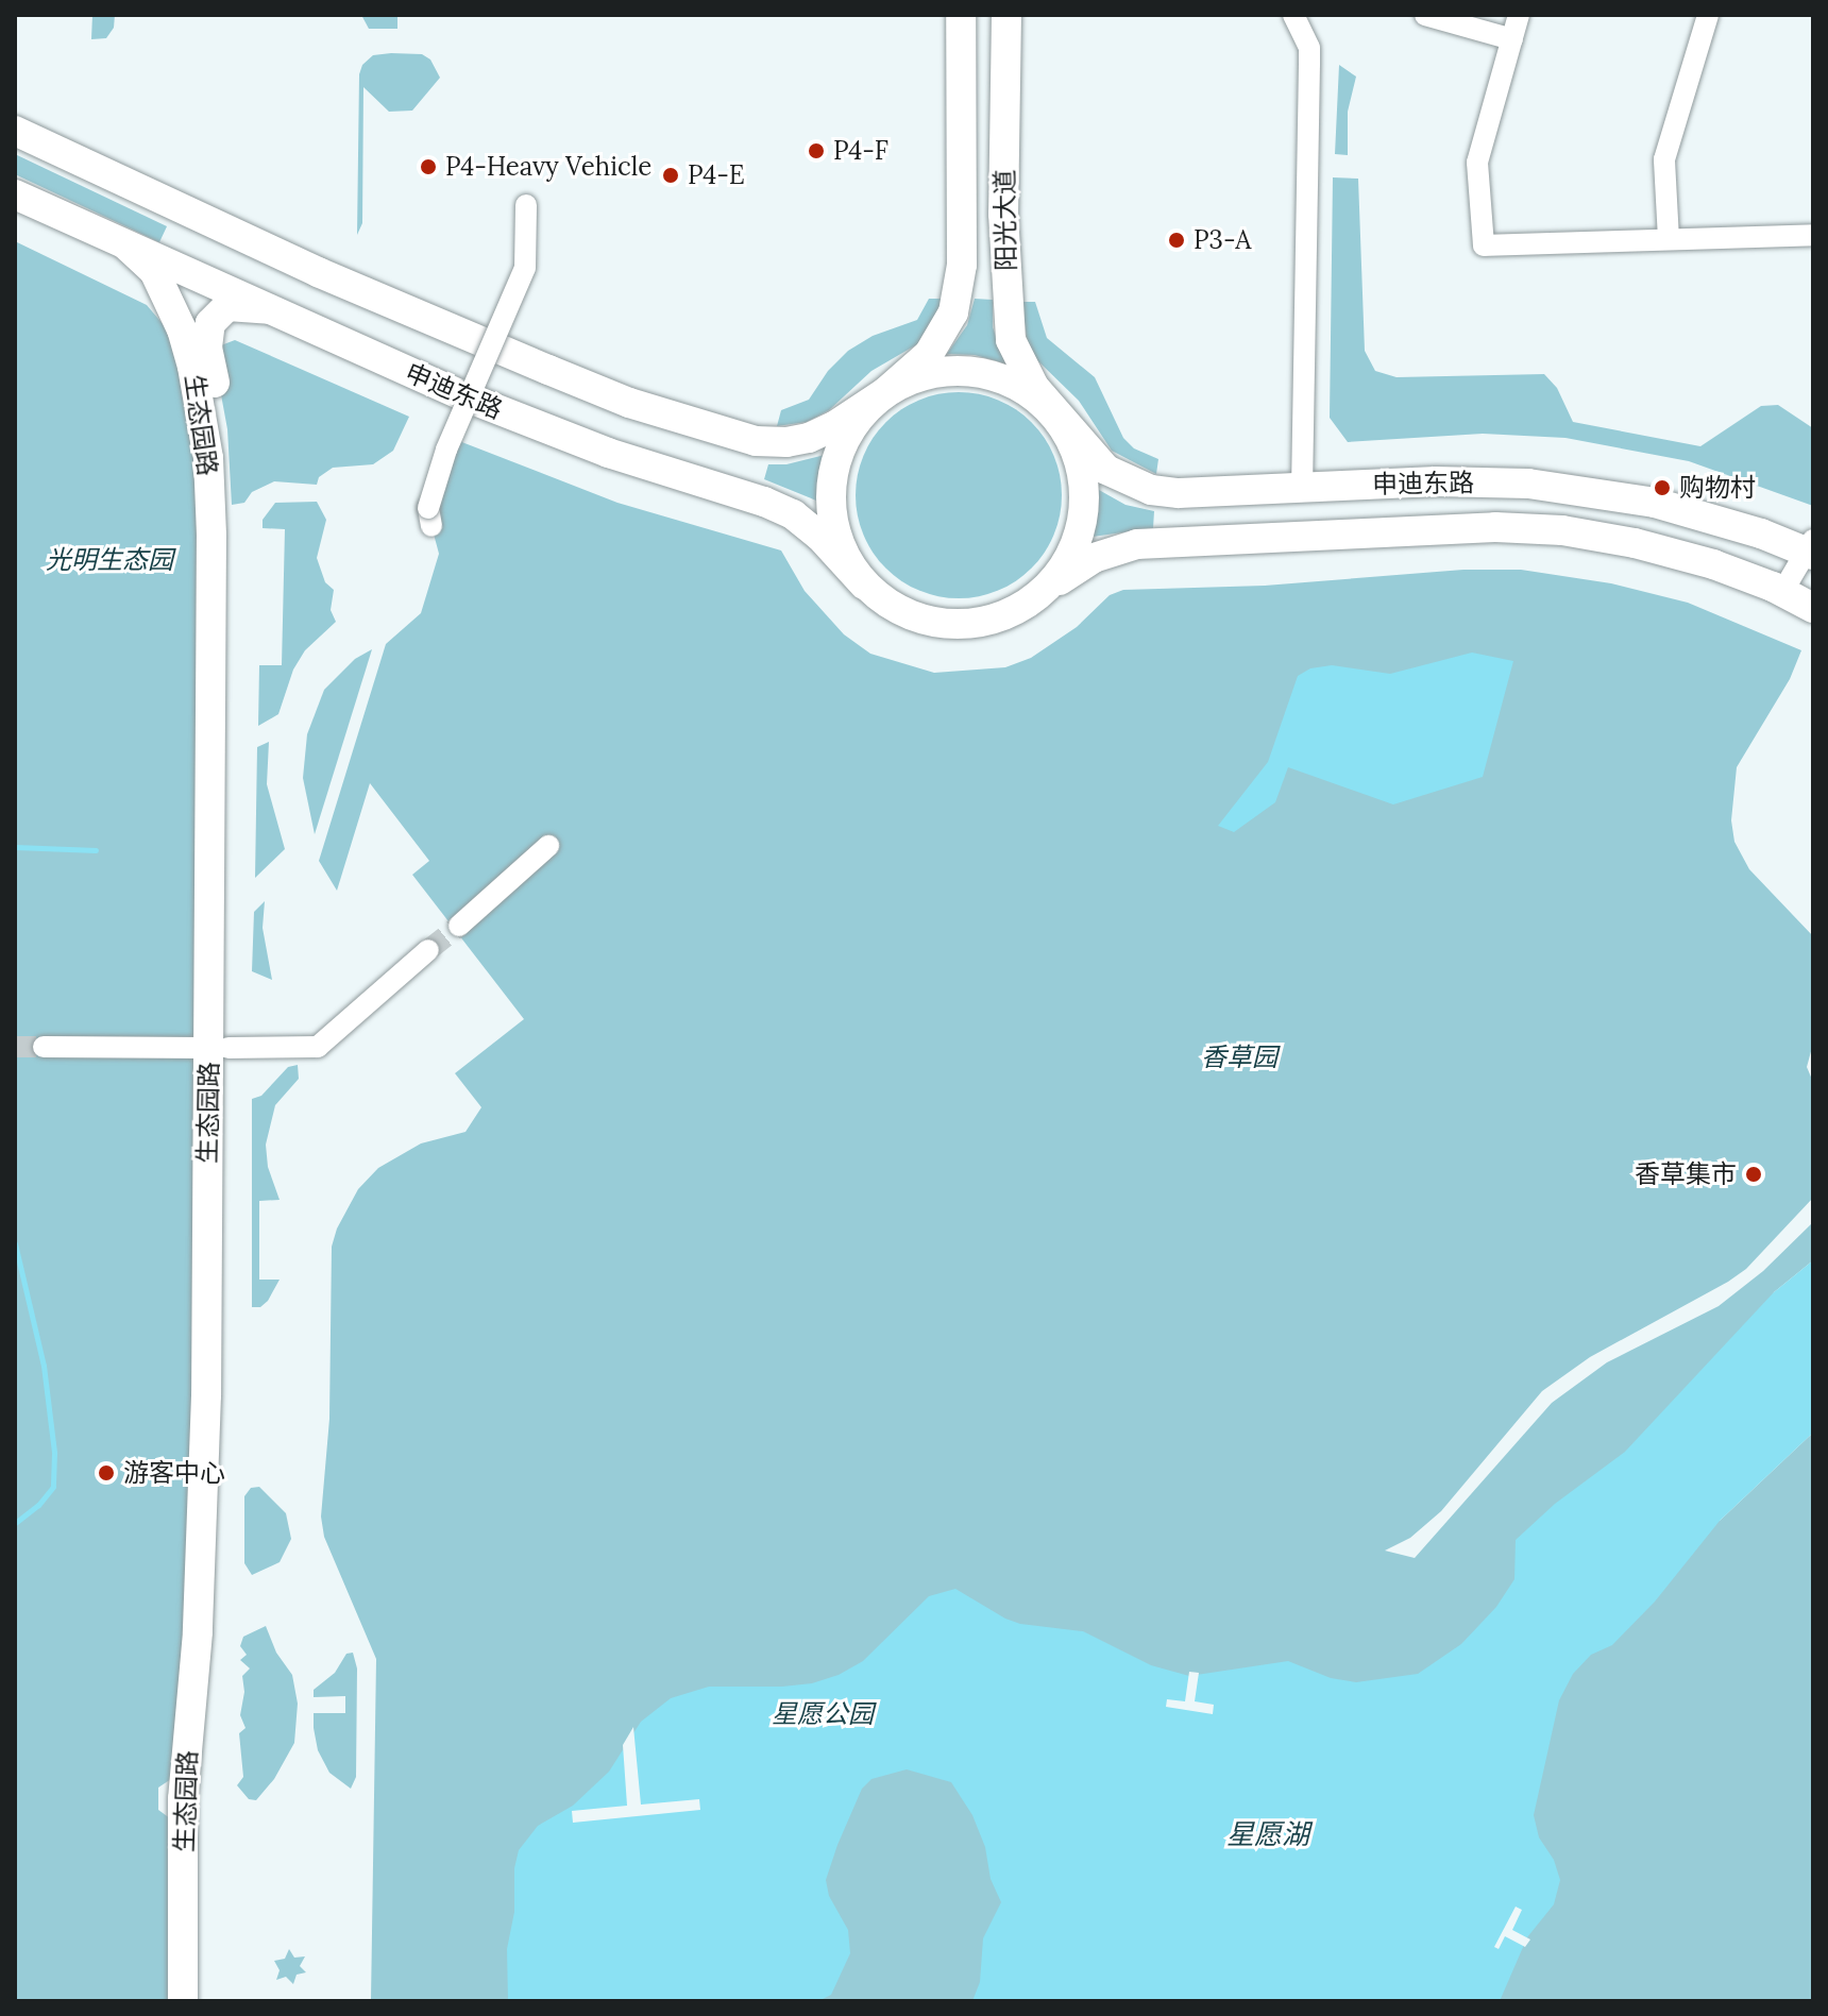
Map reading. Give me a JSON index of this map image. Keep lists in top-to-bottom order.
{
  "streets": {
    "street": ["阳光大道", "申迪东路", "生态园路"]
  },
  "crossings": [
    ["阳光大道", "申迪东路"],
    ["申迪东路", "生态园路"]
  ],
  "water": ["星愿湖"],
  "parks": ["光明生态园", "香草园", "星愿公园"],
  "places": [
    "P4-F",
    "P4-Heavy Vehicle",
    "P4-E",
    "P3-A",
    "购物村",
    "香草集市",
    "游客中心"
  ]
}
